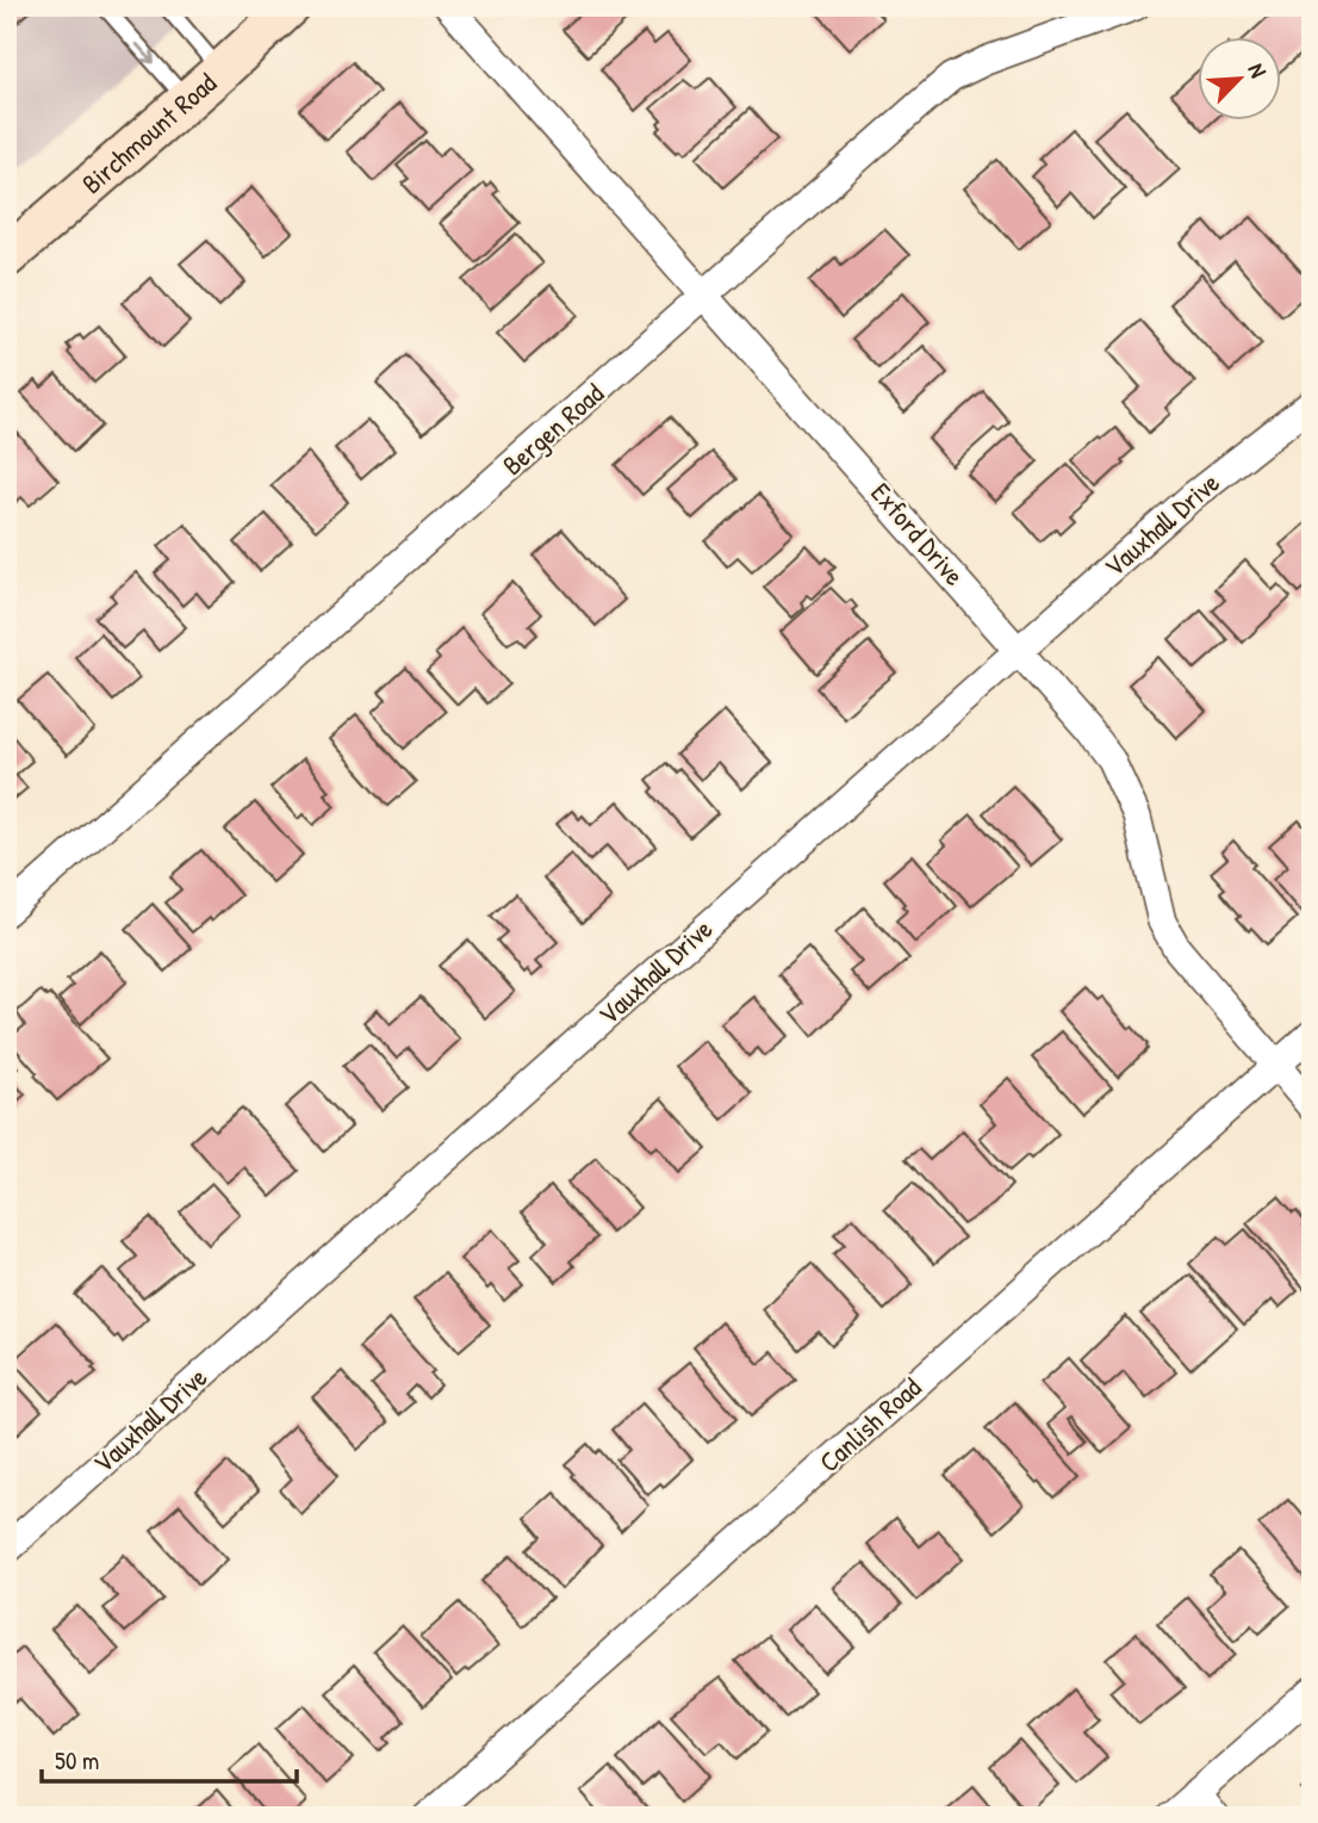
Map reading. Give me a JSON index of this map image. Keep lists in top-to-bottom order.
{
  "streets": {
    "main road": ["Birchmount Road"],
    "street": [
      "Bergen Road",
      "Vauxhall Drive",
      "Exford Drive",
      "Canlish Road"
    ]
  },
  "crossings": [
    ["Bergen Road", "Exford Drive"],
    ["Vauxhall Drive", "Exford Drive"],
    ["Exford Drive", "Canlish Road"]
  ],
  "scale_bar": "50 m",
  "north": "top right"
}
